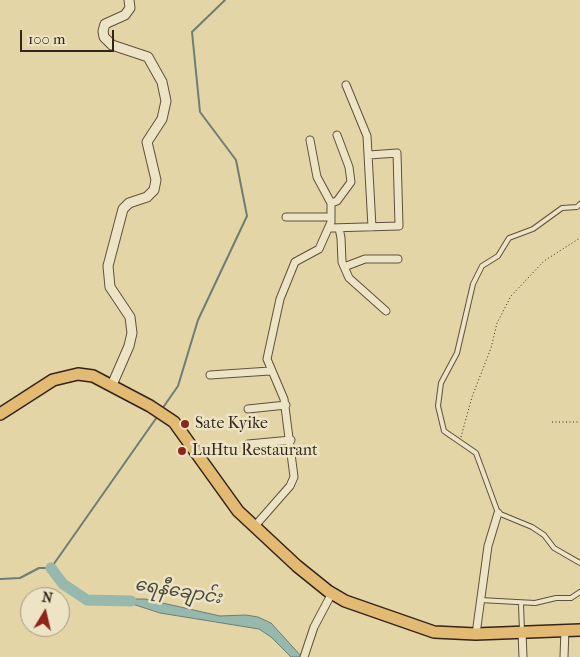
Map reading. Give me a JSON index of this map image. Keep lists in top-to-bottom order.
{
  "water": ["ရေနီချောင်း"],
  "places": ["Sate Kyike", "LuHtu Restaurant"],
  "scale_bar": "100 m",
  "north": "top"
}
